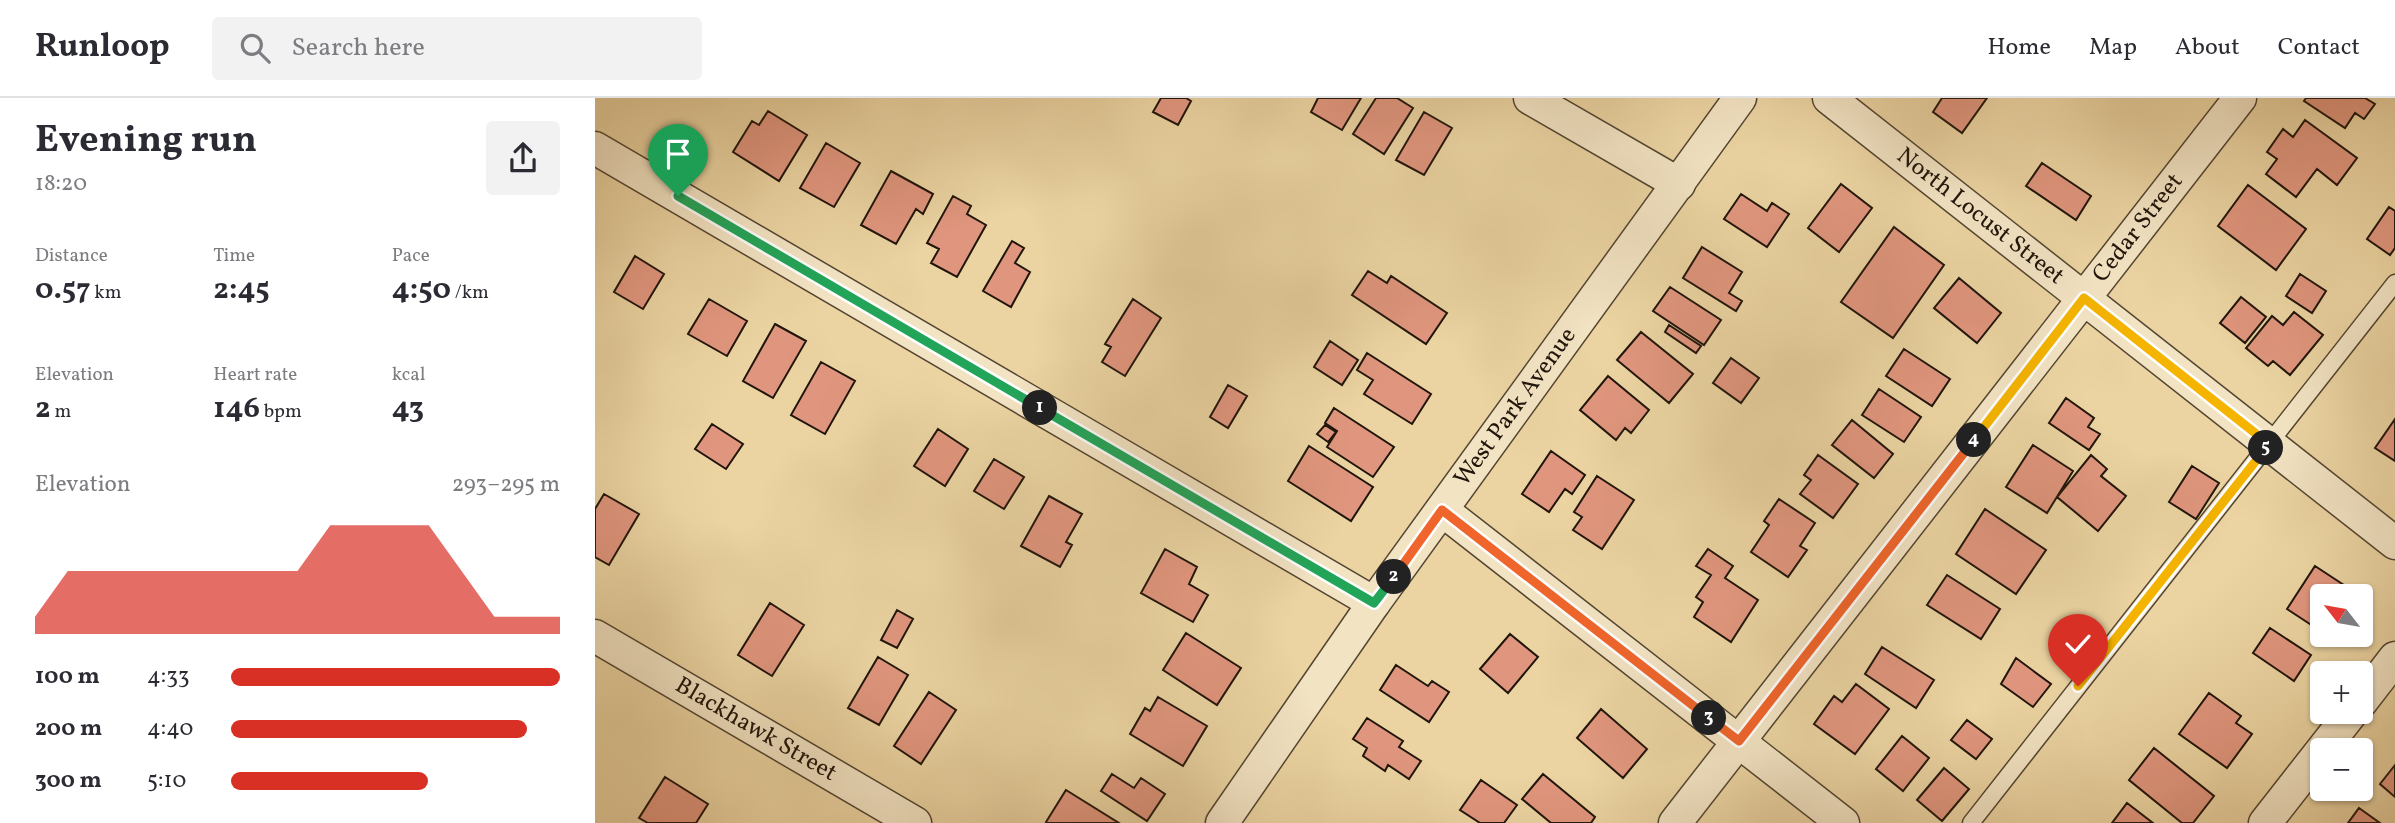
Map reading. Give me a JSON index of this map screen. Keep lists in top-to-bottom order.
{
  "streets": {
    "street": [
      "North Locust Street",
      "Cedar Street",
      "West Park Avenue",
      "Blackhawk Street"
    ]
  },
  "crossings": [
    ["North Locust Street", "Cedar Street"]
  ],
  "north": "top left",
  "page": {
    "header": "Runloop",
    "search": "Search here",
    "nav": [
      "Home",
      "Map",
      "About",
      "Contact"
    ],
    "heading": ["Evening run", "18:20"],
    "stats": [
      ["Distance", "0.57 km"],
      ["Time", "2:45"],
      ["Pace", "4:50 /km"],
      ["Elevation", "2 m"],
      ["Heart rate", "146 bpm"],
      ["kcal", "43"]
    ],
    "pins": [
      "1",
      "4",
      "5",
      "2",
      "3"
    ],
    "chart": ["Elevation", "293–295 m"],
    "map_buttons": ["+", "−"],
    "list": [
      {
        "name": "100 m",
        "note": "4:33"
      },
      {
        "name": "200 m",
        "note": "4:40"
      },
      {
        "name": "300 m",
        "note": "5:10"
      }
    ]
  }
}
